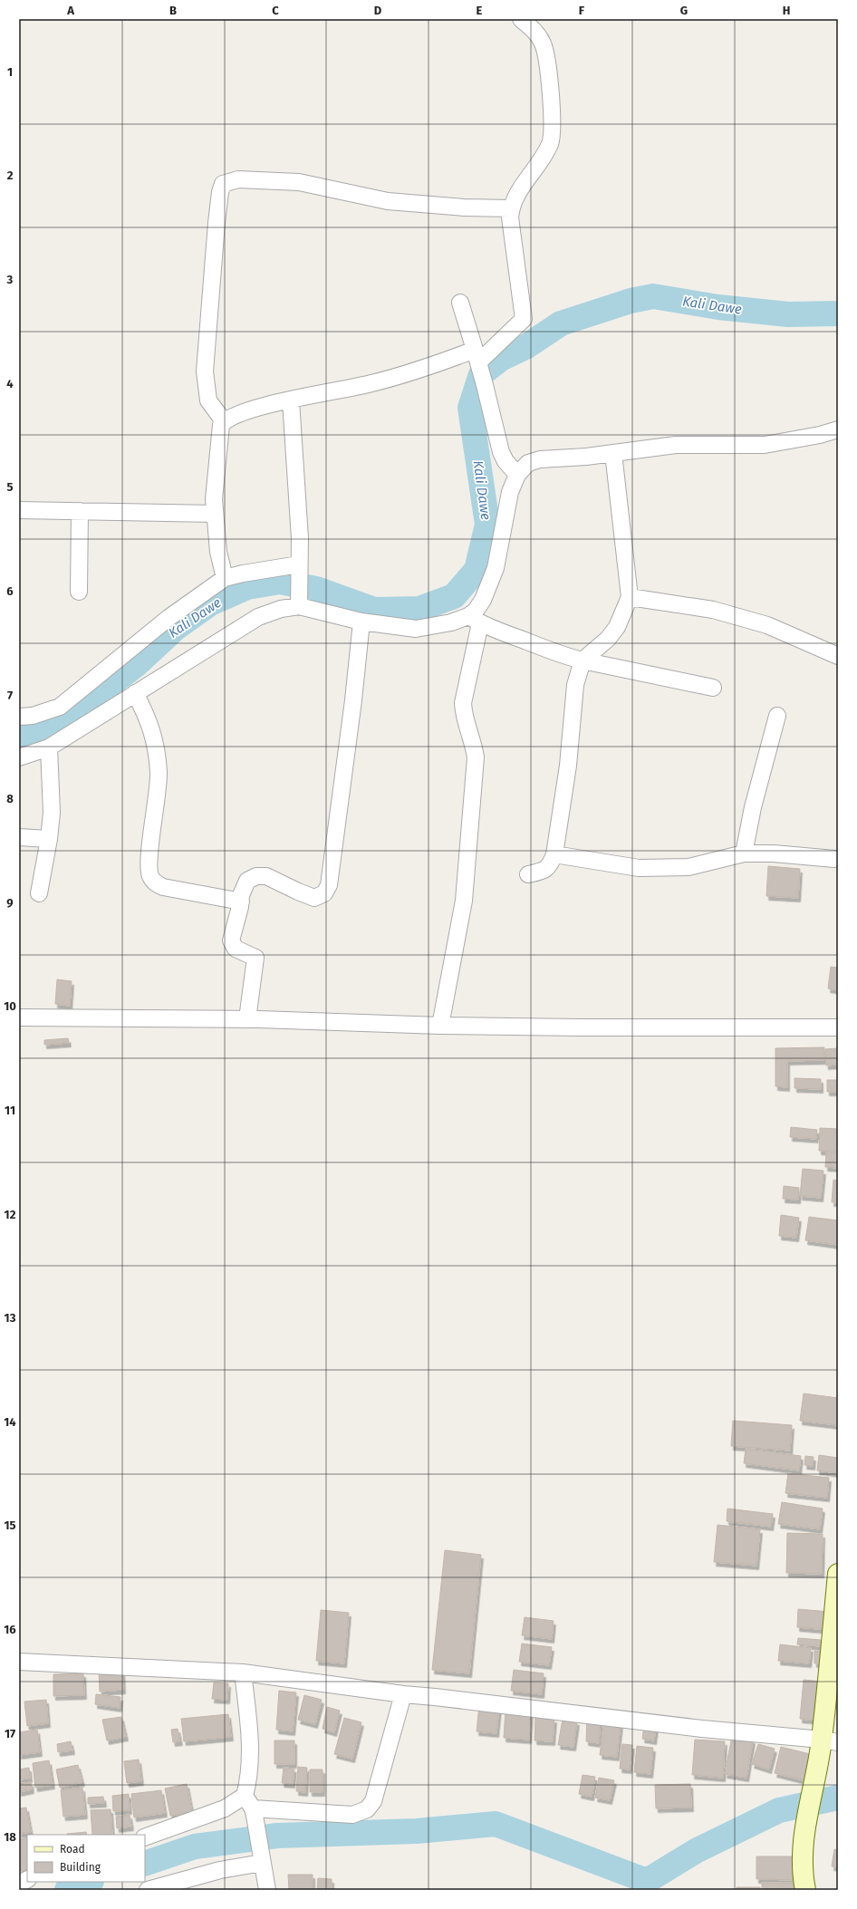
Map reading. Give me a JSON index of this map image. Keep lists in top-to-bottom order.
{
  "water": ["Kali Dawe"],
  "legend": ["Road", "Building"],
  "grid": {
    "columns": [
      "A",
      "B",
      "C",
      "D",
      "E",
      "F",
      "G",
      "H"
    ],
    "rows": [
      "1",
      "2",
      "3",
      "4",
      "5",
      "6",
      "7",
      "8",
      "9",
      "10",
      "11",
      "12",
      "13",
      "14",
      "15",
      "16",
      "17",
      "18"
    ]
  }
}
